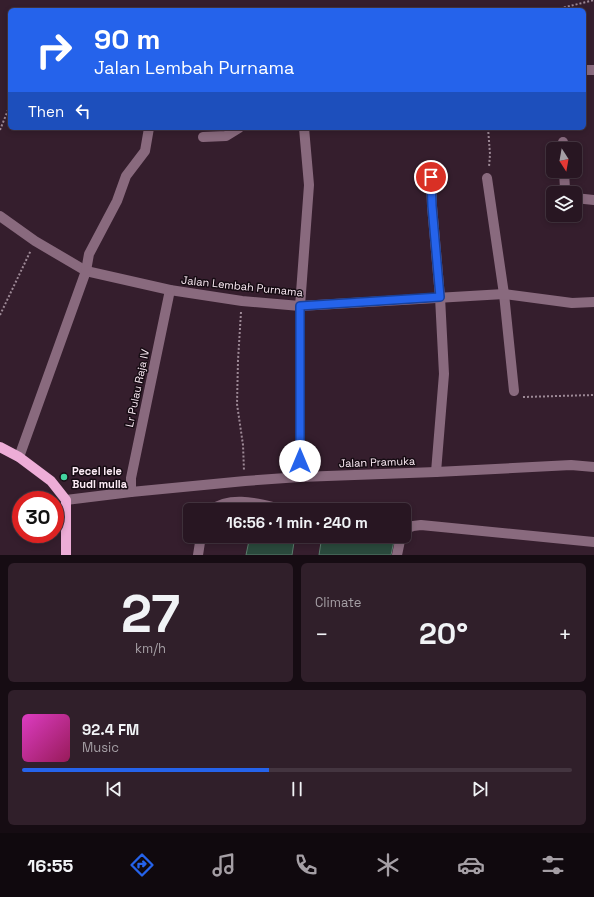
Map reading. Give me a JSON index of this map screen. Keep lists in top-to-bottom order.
{
  "streets": {
    "street": ["Jalan Lembah Purnama", "Lr Pulau Raja IV", "Jalan Pramuka"]
  },
  "crossings": [
    ["Jalan Lembah Purnama", "Lr Pulau Raja IV"],
    ["Lr Pulau Raja IV", "Jalan Pramuka"]
  ],
  "places": ["Pecel lele Budi mulia"],
  "north": "bottom",
  "page": {
    "turn": ["90 m", "Jalan Lembah Purnama"],
    "then": "Then",
    "limit": "30",
    "trip": "16:56 · 1 min · 240 m",
    "tile": [
      ["27", "km/h"],
      "Climate"
    ],
    "heat": ["−", "20°", "+"],
    "song": ["92.4 FM", "Music"],
    "tabs": "16:55"
  }
}
